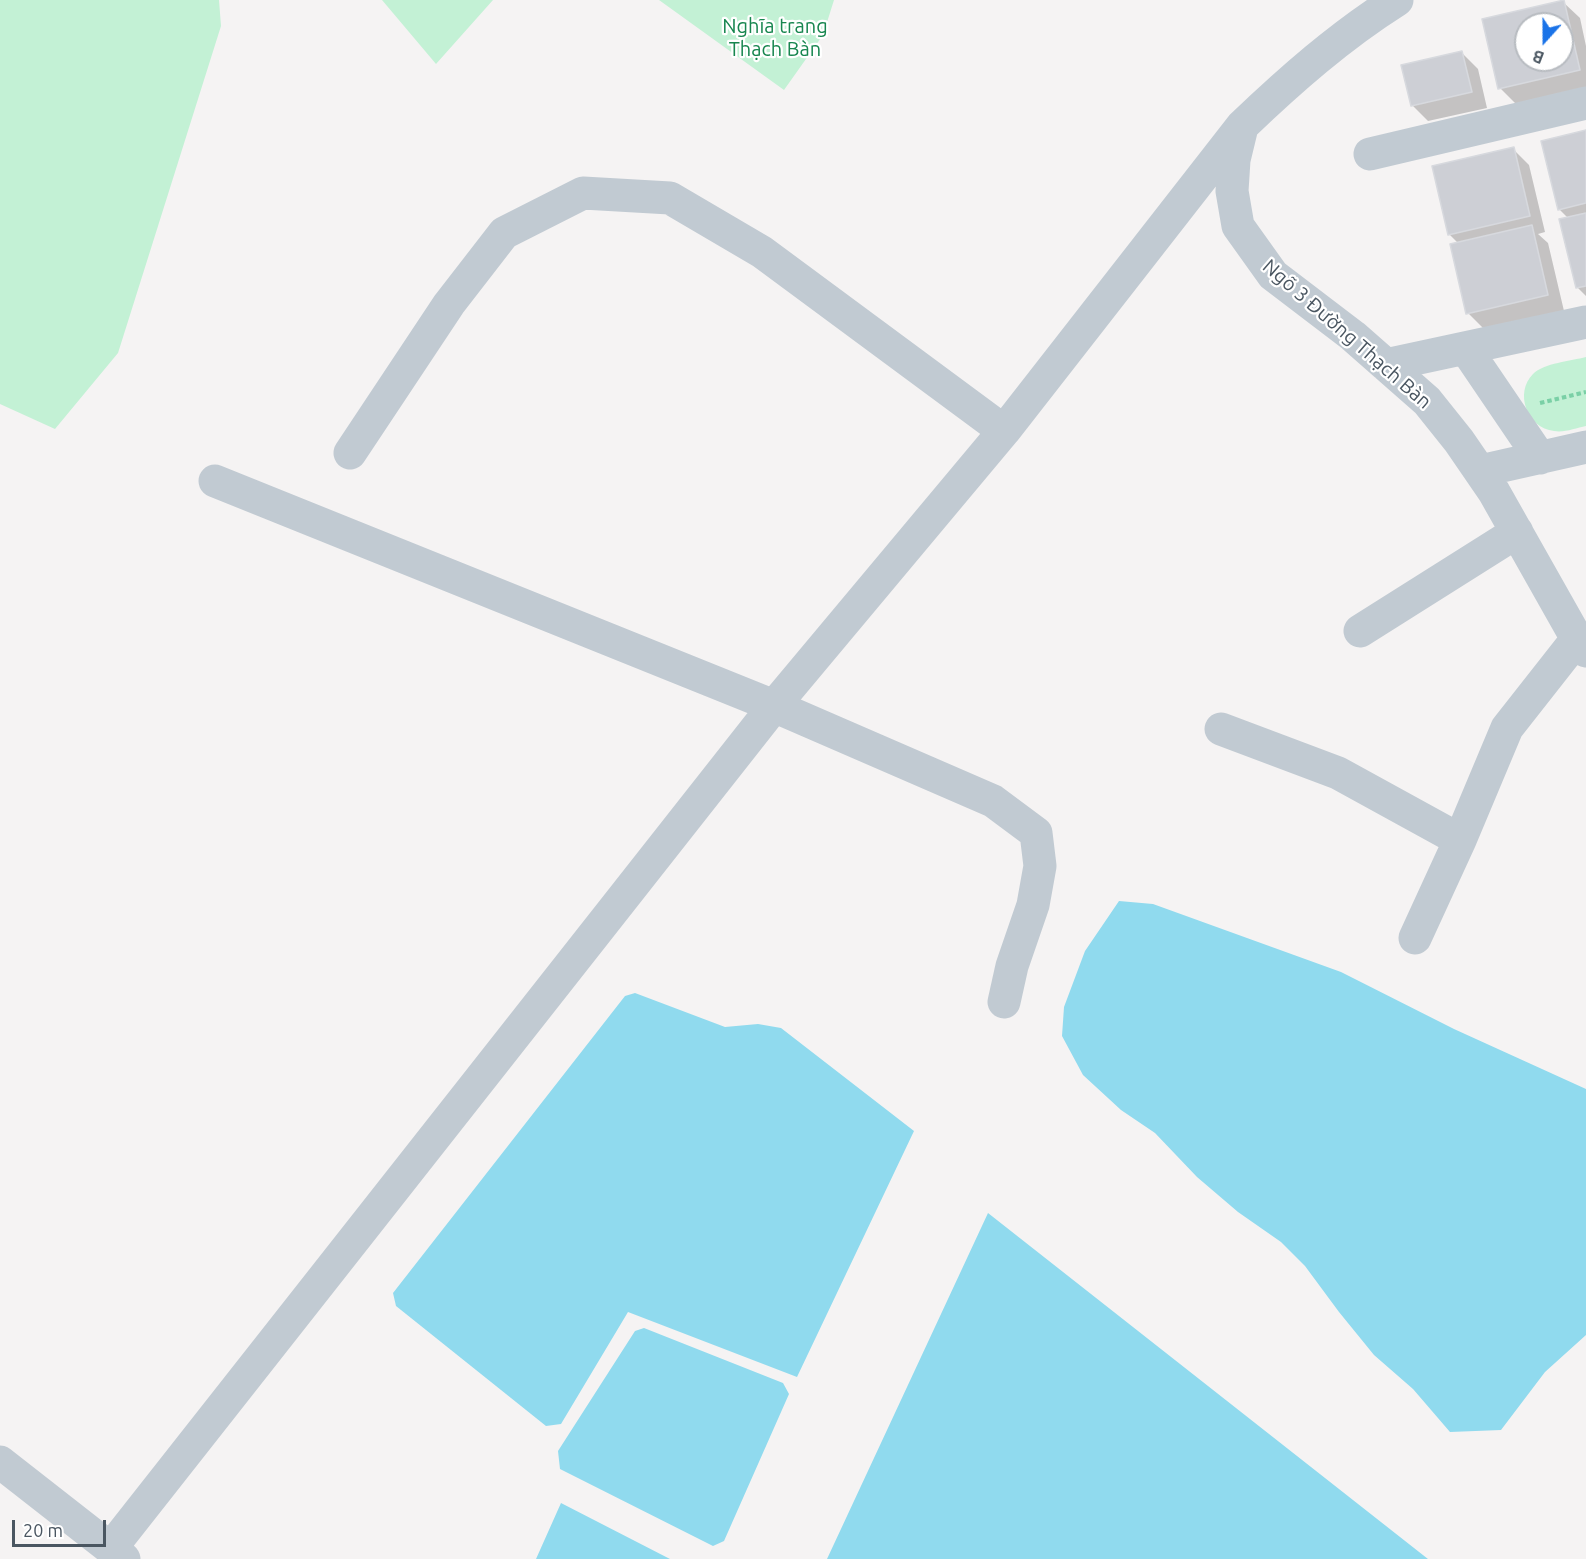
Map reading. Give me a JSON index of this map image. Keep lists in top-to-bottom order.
{
  "streets": {
    "street": ["Ngõ 3 Đường Thạch Bàn"]
  },
  "parks": ["Nghĩa trang Thạch Bàn"],
  "scale_bar": "20 m",
  "north": "bottom"
}
